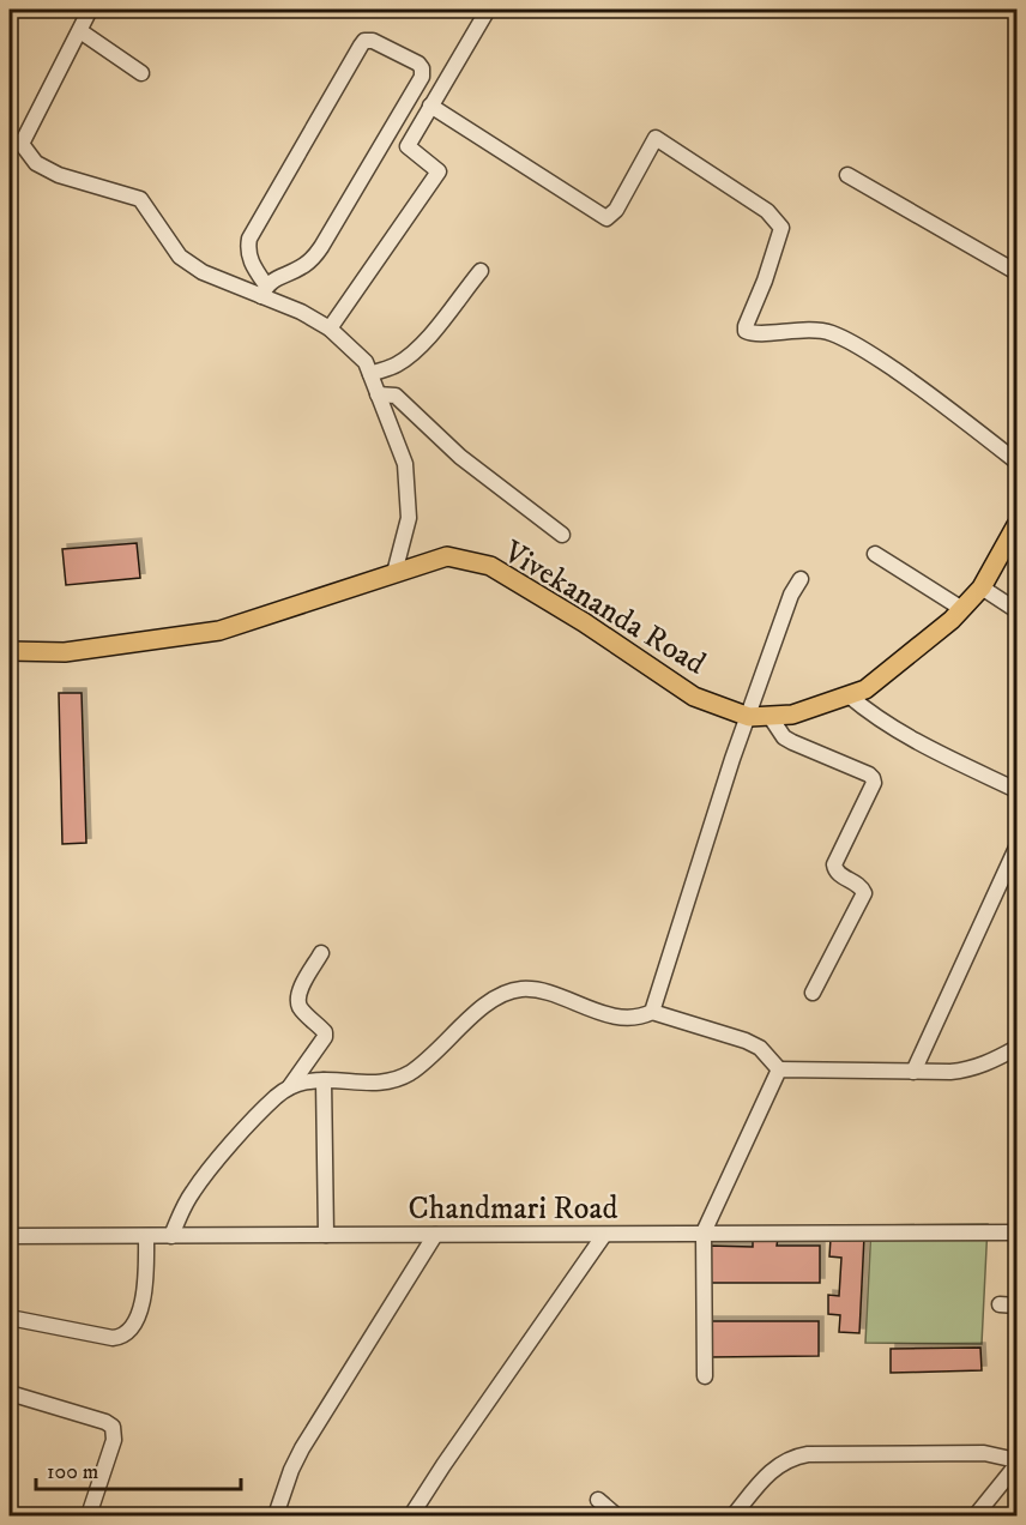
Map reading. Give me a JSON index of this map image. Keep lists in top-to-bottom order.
{
  "streets": {
    "main road": ["Vivekananda Road"],
    "street": ["Chandmari Road"]
  },
  "scale_bar": "100 m"
}
